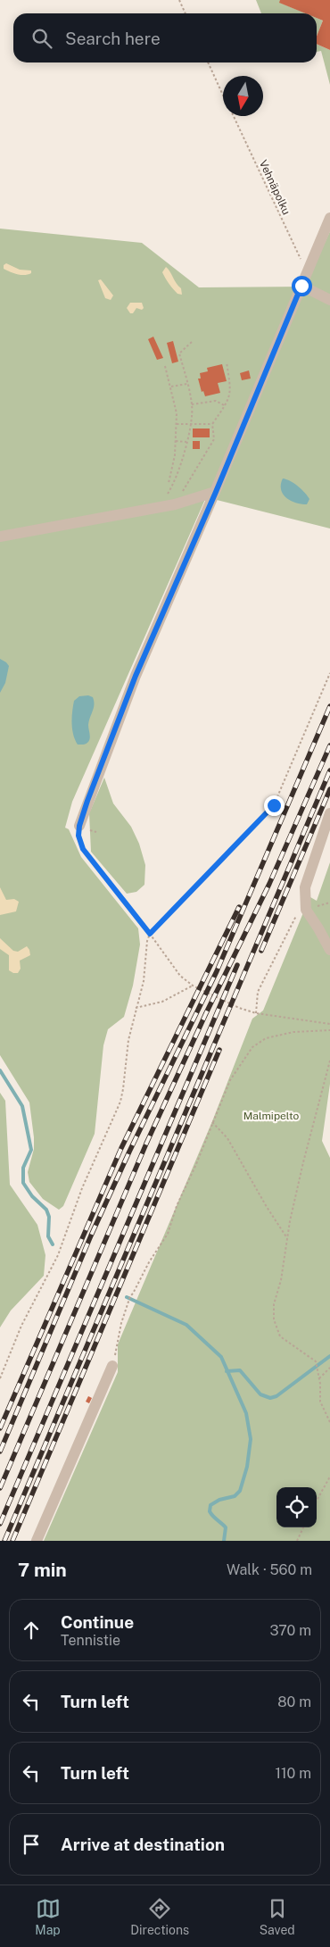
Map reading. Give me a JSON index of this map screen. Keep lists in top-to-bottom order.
{
  "streets": {
    "path": ["Vehnäpolku"]
  },
  "parks": ["Malmipelto"],
  "north": "bottom",
  "page": {
    "search": "Search here",
    "heading": ["7 min", "Walk · 560 m"],
    "list": [
      ["Continue", "Tennistie", "370 m"],
      ["Turn left", "80 m"],
      ["Turn left", "110 m"],
      "Arrive at destination"
    ],
    "nav": ["Map", "Directions", "Saved"]
  }
}
